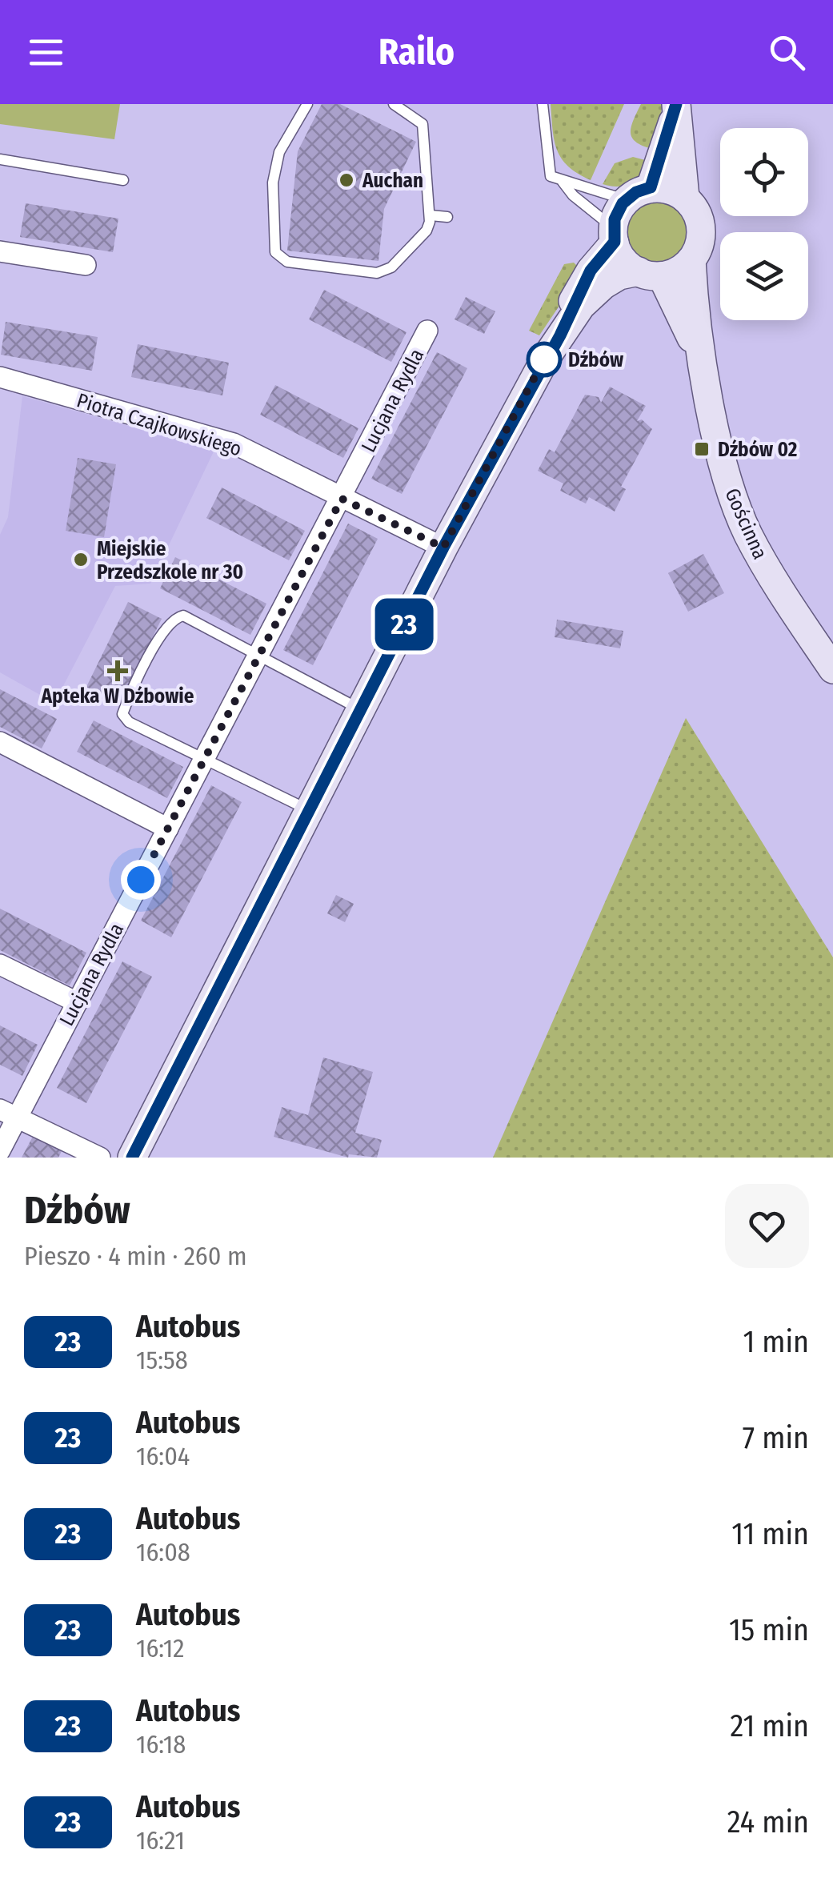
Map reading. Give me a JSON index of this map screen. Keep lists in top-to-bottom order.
{
  "streets": {
    "street": ["Lucjana Rydla", "Piotra Czajkowskiego", "Gościnna"]
  },
  "crossings": [
    ["Lucjana Rydla", "Piotra Czajkowskiego"]
  ],
  "places": {
    "other": ["Auchan", "Dźbów", "Miejskie Przedszkole nr 30"],
    "transit": ["Dźbów 02"],
    "health": ["Apteka W Dźbowie"]
  },
  "lines": ["bus line 23"],
  "page": {
    "header": "Railo",
    "on_map": "23",
    "heading": ["Dźbów", "Pieszo · 4 min · 260 m"],
    "list": [
      {
        "mark": "23",
        "name": "Autobus",
        "note": "15:58",
        "value": "1 min"
      },
      {
        "mark": "23",
        "name": "Autobus",
        "note": "16:04",
        "value": "7 min"
      },
      {
        "mark": "23",
        "name": "Autobus",
        "note": "16:08",
        "value": "11 min"
      },
      {
        "mark": "23",
        "name": "Autobus",
        "note": "16:12",
        "value": "15 min"
      },
      {
        "mark": "23",
        "name": "Autobus",
        "note": "16:18",
        "value": "21 min"
      },
      {
        "mark": "23",
        "name": "Autobus",
        "note": "16:21",
        "value": "24 min"
      }
    ]
  }
}
